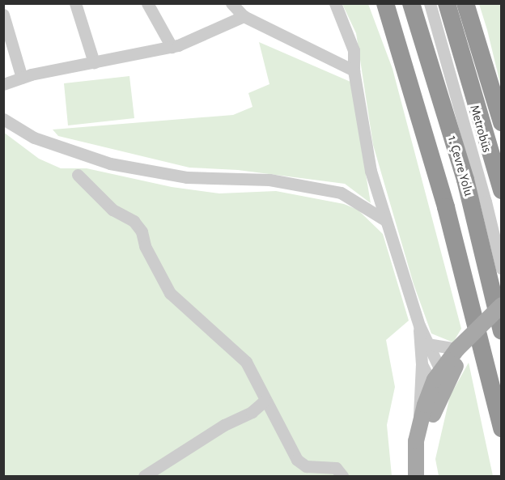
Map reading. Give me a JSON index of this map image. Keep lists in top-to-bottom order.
{
  "streets": {
    "highway": ["1. Çevre Yolu"],
    "street": ["Metrobüs"]
  }
}
